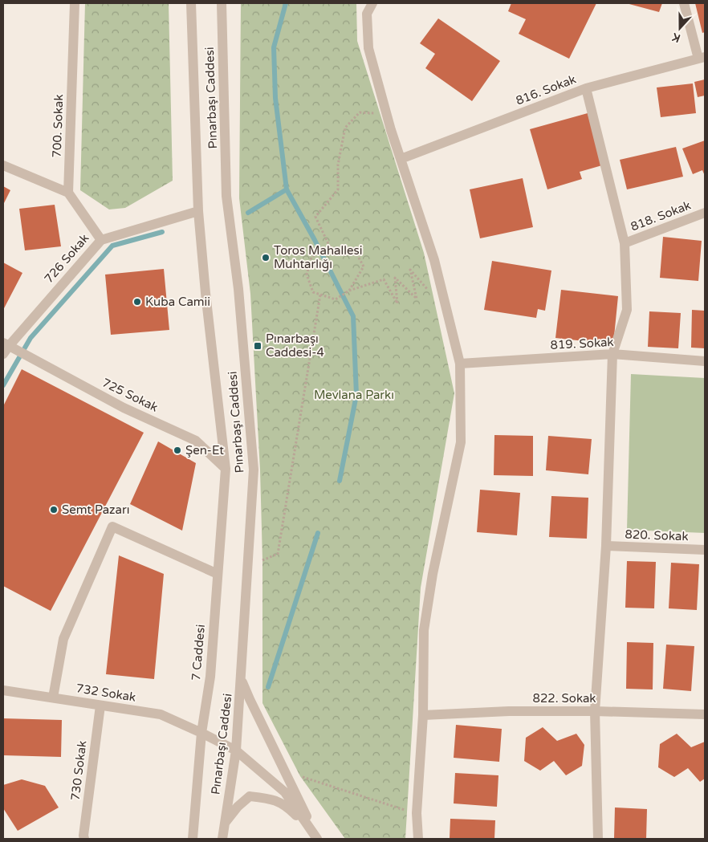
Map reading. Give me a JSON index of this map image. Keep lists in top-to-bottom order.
{
  "streets": {
    "street": [
      "816. Sokak",
      "Pınarbaşı Caddesi",
      "700. Sokak",
      "818. Sokak",
      "726 Sokak",
      "819. Sokak",
      "725 Sokak",
      "820. Sokak",
      "7 Caddesi",
      "732 Sokak",
      "822. Sokak",
      "730 Sokak"
    ]
  },
  "crossings": [
    ["Pınarbaşı Caddesi", "726 Sokak"],
    ["Pınarbaşı Caddesi", "725 Sokak"],
    ["Pınarbaşı Caddesi", "7 Caddesi"],
    ["Pınarbaşı Caddesi", "732 Sokak"],
    ["726 Sokak", "725 Sokak"],
    ["725 Sokak", "7 Caddesi"],
    ["7 Caddesi", "732 Sokak"],
    ["732 Sokak", "730 Sokak"]
  ],
  "parks": ["Mevlana Parkı"],
  "places": {
    "other": [
      "Toros Mahallesi Muhtarlığı",
      "Kuba Camii",
      "Şen-Et",
      "Semt Pazarı"
    ],
    "transit": ["Pınarbaşı Caddesi-4"]
  },
  "north": "bottom"
}
